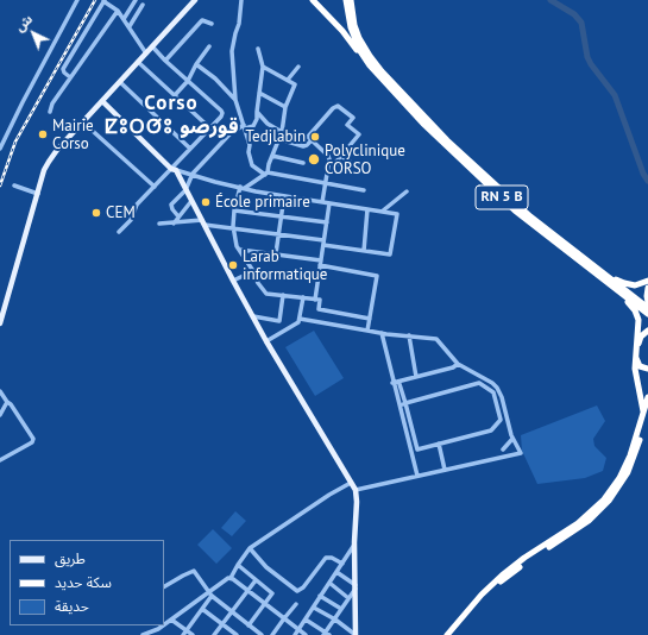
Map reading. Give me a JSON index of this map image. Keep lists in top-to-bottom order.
{
  "streets": {
    "highway": ["RN 5 B"]
  },
  "districts": ["Corso ⵇⵓⵔⵚⵓ قورصو"],
  "places": [
    "Mairie Corso",
    "Tedjlabin",
    "Polyclinique CORSO",
    "École primaire",
    "CEM",
    "Larab informatique"
  ],
  "legend": ["طريق", "سكة حديد", "حديقة"],
  "north": "top left"
}
